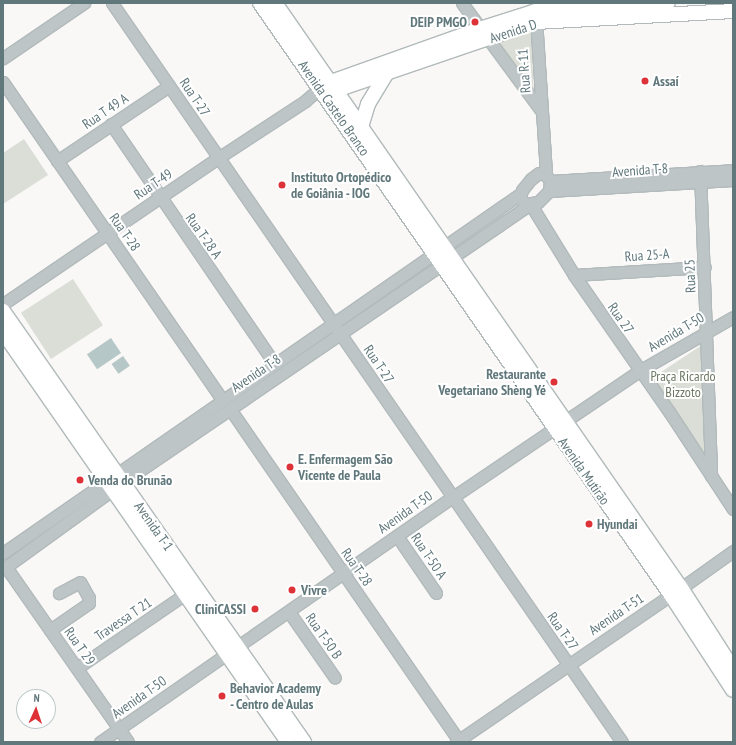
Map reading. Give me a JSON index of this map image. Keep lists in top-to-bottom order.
{
  "streets": {
    "main road": [
      "Avenida D",
      "Avenida Castelo Branco",
      "Avenida Mutirão",
      "Avenida T-1"
    ],
    "street": [
      "Rua R-11",
      "Rua T-27",
      "Rua T 49 A",
      "Avenida T-8",
      "Rua T-49",
      "Rua T-28",
      "Rua T-28 A",
      "Rua 25-A",
      "Rua 25",
      "Rua 27",
      "Avenida T-50",
      "Rua T-50 A",
      "Avenida T-51",
      "Travessa T 21",
      "Rua T-50 B",
      "Rua T 29"
    ]
  },
  "crossings": [
    ["Avenida D", "Rua R-11"],
    ["Avenida D", "Avenida Castelo Branco"],
    ["Avenida D", "Rua T-49"],
    ["Rua R-11", "Avenida T-8"],
    ["Rua T-27", "Rua T 49 A"],
    ["Rua T-27", "Avenida T-8"],
    ["Rua T-27", "Rua T-49"],
    ["Rua T-27", "Avenida T-50"],
    ["Rua T-27", "Avenida T-51"],
    ["Avenida Castelo Branco", "Avenida T-8"],
    ["Avenida Castelo Branco", "Rua T-49"],
    ["Avenida Castelo Branco", "Avenida Mutirão"],
    ["Rua T 49 A", "Rua T-28"],
    ["Rua T 49 A", "Rua T-28 A"],
    ["Avenida T-8", "Rua T-28"],
    ["Avenida T-8", "Rua T-28 A"],
    ["Avenida T-8", "Rua 25"],
    ["Avenida T-8", "Rua 27"],
    ["Avenida T-8", "Avenida Mutirão"],
    ["Avenida T-8", "Avenida T-1"],
    ["Avenida T-8", "Rua T 29"],
    ["Rua T-49", "Rua T-28"],
    ["Rua T-49", "Rua T-28 A"],
    ["Rua T-28", "Avenida T-50"],
    ["Rua T-28", "Avenida T-51"],
    ["Rua 25-A", "Rua 25"],
    ["Rua 25-A", "Rua 27"],
    ["Rua 25", "Rua 27"],
    ["Rua 25", "Avenida T-50"],
    ["Rua 27", "Avenida T-50"],
    ["Avenida T-50", "Avenida Mutirão"],
    ["Avenida T-50", "Avenida T-1"],
    ["Avenida T-50", "Rua T-50 A"],
    ["Avenida T-50", "Rua T-50 B"],
    ["Avenida T-50", "Rua T 29"],
    ["Avenida Mutirão", "Avenida T-51"],
    ["Avenida T-1", "Travessa T 21"],
    ["Travessa T 21", "Rua T 29"]
  ],
  "parks": ["Praça Ricardo Bizzoto"],
  "places": [
    "DEIP PMGO",
    "Assaí",
    "Instituto Ortopédico de Goiânia - IOG",
    "Restaurante Vegetariano Shèng Yé",
    "E. Enfermagem São Vicente de Paula",
    "Venda do Brunão",
    "Hyundai",
    "Vivre",
    "CliniCASSI",
    "Behavior Academy - Centro de Aulas"
  ],
  "north": "top"
}
